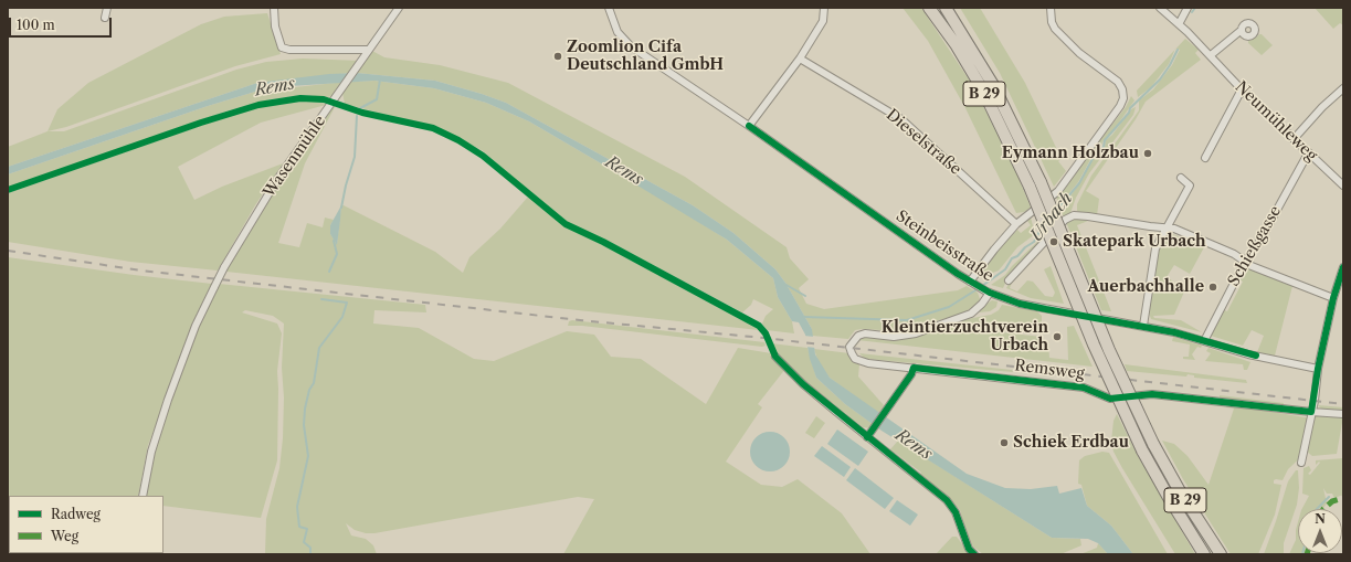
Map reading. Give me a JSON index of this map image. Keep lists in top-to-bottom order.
{
  "streets": {
    "highway": ["B 29"],
    "street": [
      "Neumühleweg",
      "Dieselstraße",
      "Wasenmühle",
      "Steinbeisstraße",
      "Schießgasse",
      "Remsweg"
    ]
  },
  "crossings": [
    ["Neumühleweg", "Schießgasse"],
    ["Steinbeisstraße", "Schießgasse"],
    ["Steinbeisstraße", "Remsweg"]
  ],
  "water": ["Rems", "Urbach"],
  "places": [
    "Zoomlion Cifa Deutschland GmbH",
    "Eymann Holzbau",
    "Skatepark Urbach",
    "Auerbachhalle",
    "Kleintierzuchtverein Urbach",
    "Schiek Erdbau"
  ],
  "legend": ["Radweg", "Weg"],
  "scale_bar": "100 m",
  "north": "top"
}
